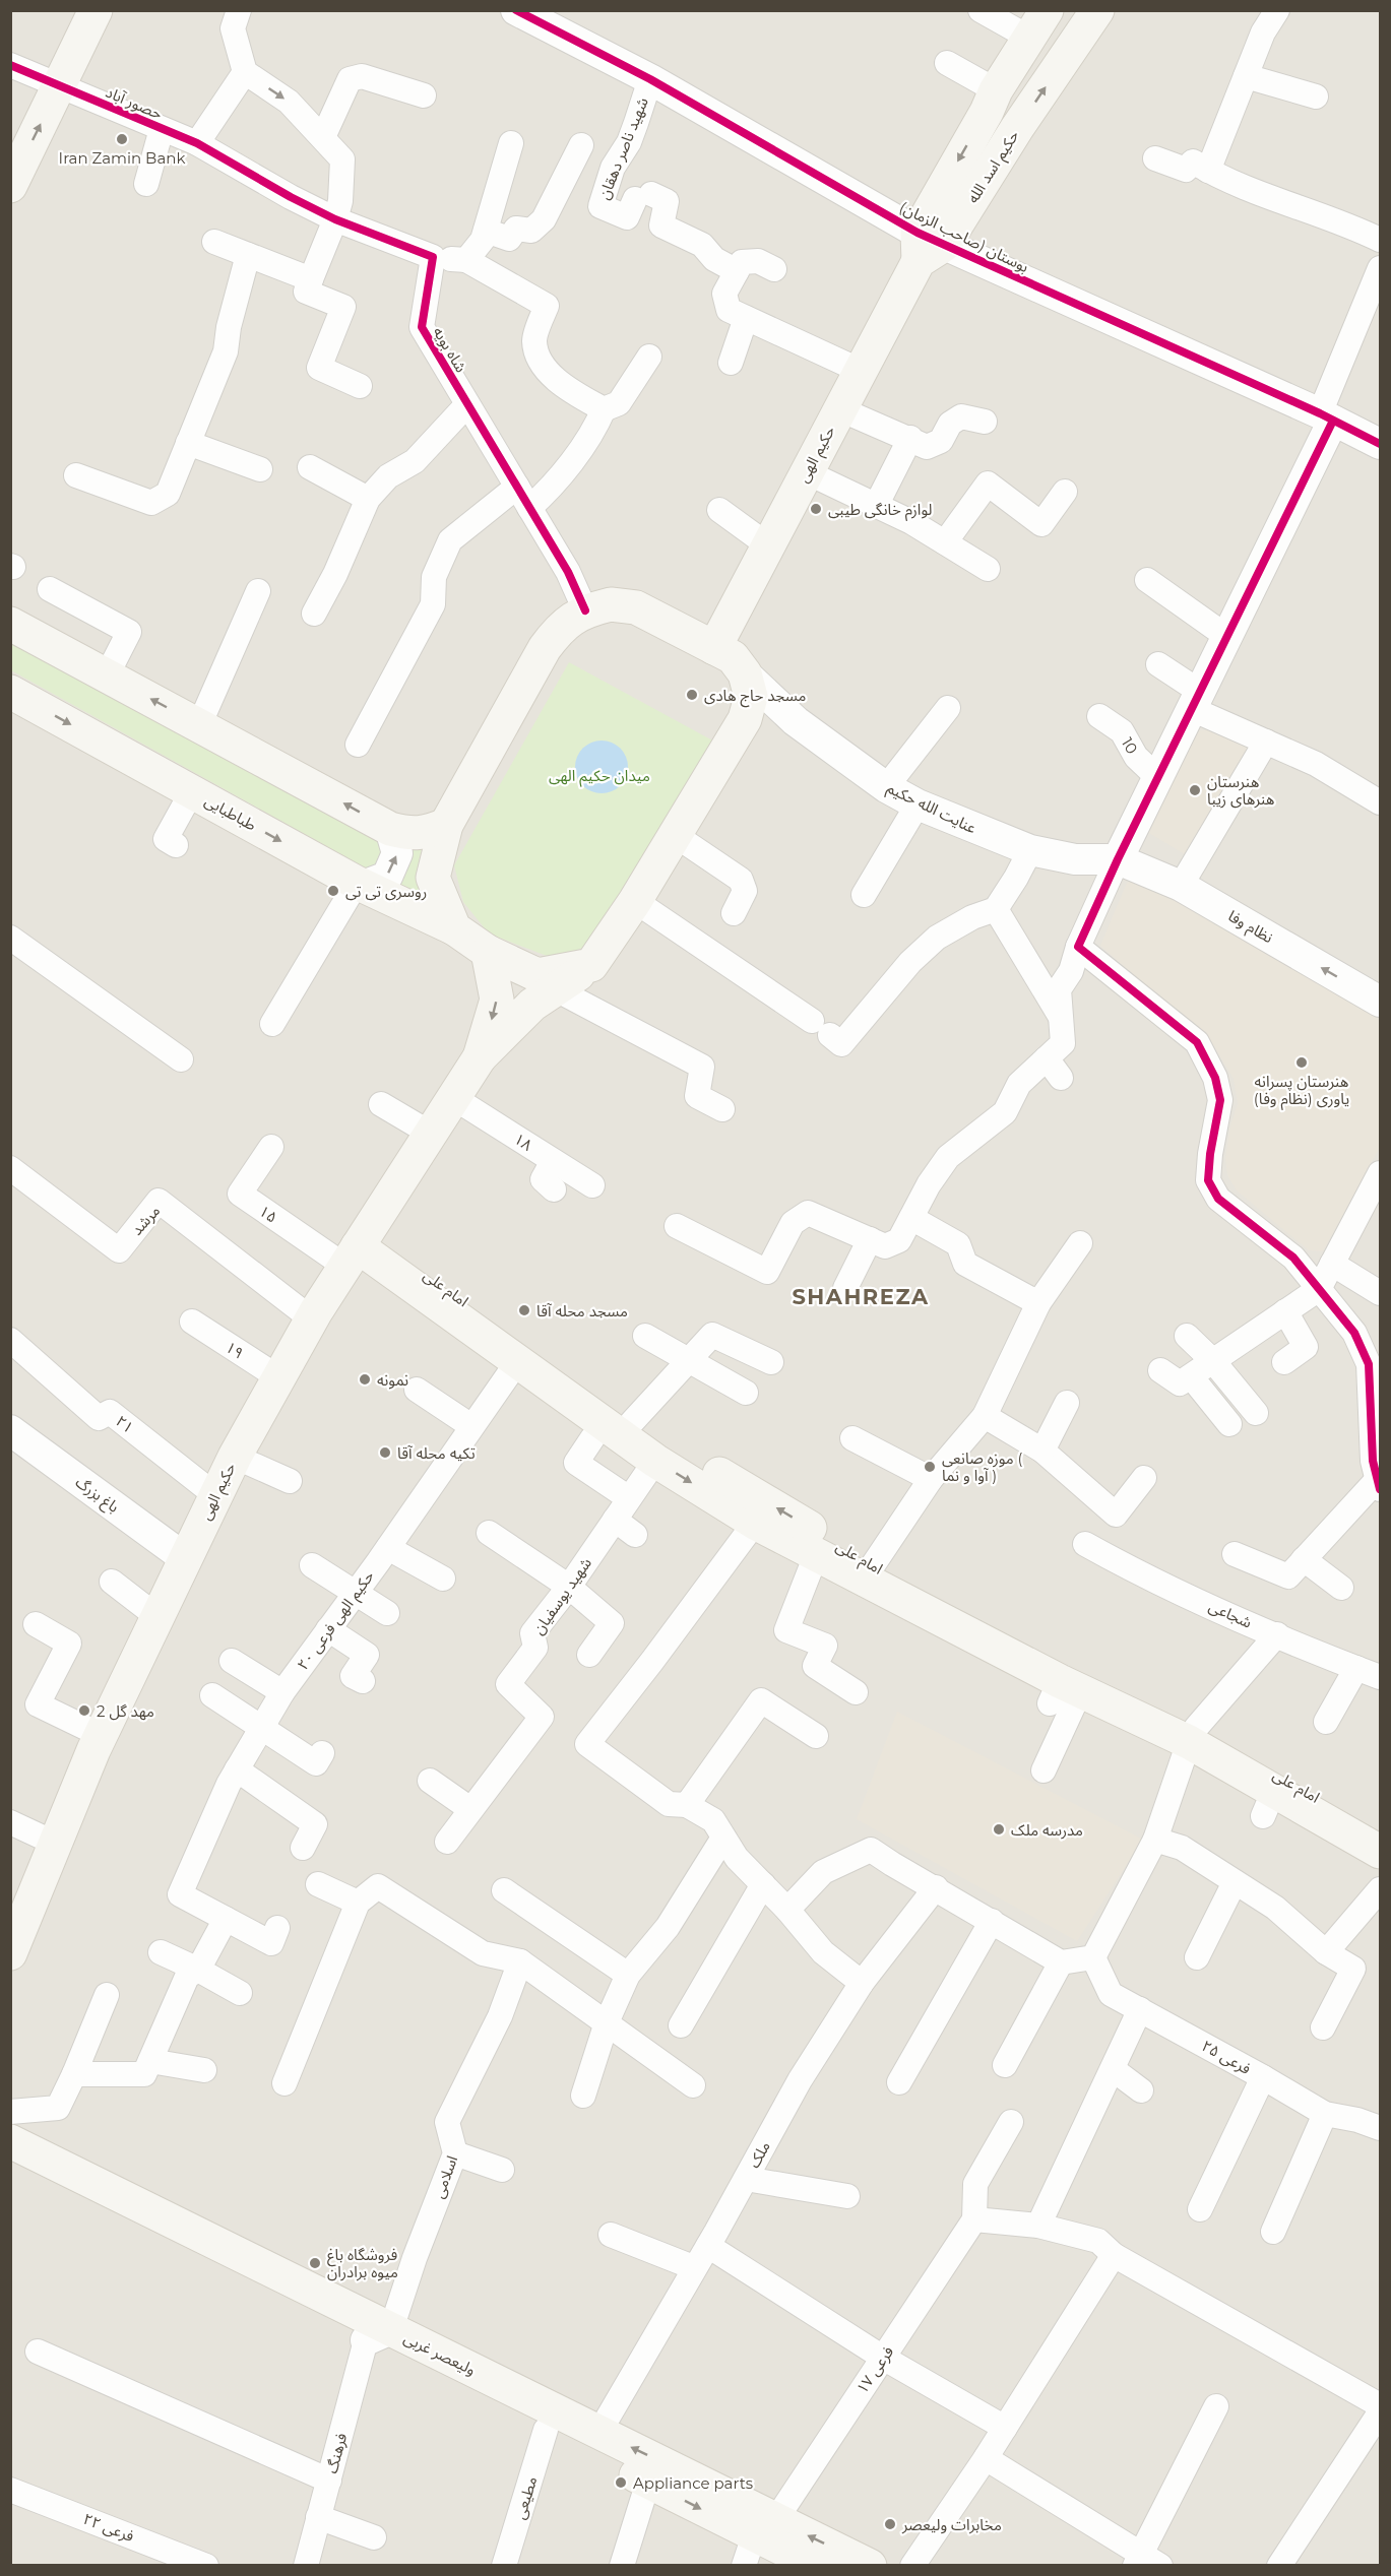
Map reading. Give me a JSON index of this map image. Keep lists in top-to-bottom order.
{
  "streets": {
    "main road": [
      "حکیم اسد الله",
      "حکیم الهی",
      "طباطبایی",
      "امام علی",
      "ولیعصر غربی"
    ],
    "street": [
      "حصور آباد",
      "شهید ناصر دهقان",
      "بوستان (صاحب الزمان)",
      "شاه بویه",
      "10",
      "عنایت الله حکیم",
      "نظام وفا",
      "۱۸",
      "۱۵",
      "مرشد",
      "۱۹",
      "۲۱",
      "باغ بزرگ",
      "شهید یوسفیان",
      "شجاعی",
      "حکیم الهی فرعی ۲۰",
      "فرعی ۲۵",
      "ملک",
      "اسلامی",
      "فرعی ۱۷",
      "فرهنگ",
      "مطیعی",
      "فرعی ۲۲"
    ]
  },
  "crossings": [
    ["شهید ناصر دهقان", "بوستان (صاحب الزمان)"],
    ["حکیم اسد الله", "بوستان (صاحب الزمان)"],
    ["حکیم اسد الله", "حکیم الهی"],
    ["بوستان (صاحب الزمان)", "حکیم الهی"],
    ["حکیم الهی", "۱۸"],
    ["حکیم الهی", "۱۵"],
    ["حکیم الهی", "مرشد"],
    ["حکیم الهی", "امام علی"],
    ["حکیم الهی", "۱۹"],
    ["حکیم الهی", "۲۱"],
    ["حکیم الهی", "باغ بزرگ"],
    ["عنایت الله حکیم", "نظام وفا"],
    ["۱۵", "امام علی"],
    ["ملک", "ولیعصر غربی"],
    ["اسلامی", "ولیعصر غربی"],
    ["اسلامی", "فرهنگ"],
    ["ولیعصر غربی", "فرعی ۱۷"],
    ["ولیعصر غربی", "فرهنگ"],
    ["ولیعصر غربی", "مطیعی"]
  ],
  "districts": ["SHAHREZA"],
  "parks": ["میدان حکیم الهی"],
  "places": [
    "Iran Zamin Bank",
    "لوازم خانگی طیبی",
    "مسجد حاج هادی",
    "هنرستان هنرهای زیبا",
    "روسری تی تی",
    "هنرستان پسرانه یاوری (نظام وفا)",
    "مسجد محله آقا",
    "نمونه",
    "تکیه محله آقا",
    "موزه صانعی ( آوا و نما )",
    "مهد گل 2",
    "مدرسه ملک",
    "فروشگاه باغ میوه برادران",
    "Appliance parts",
    "مخابرات ولیعصر"
  ]
}
